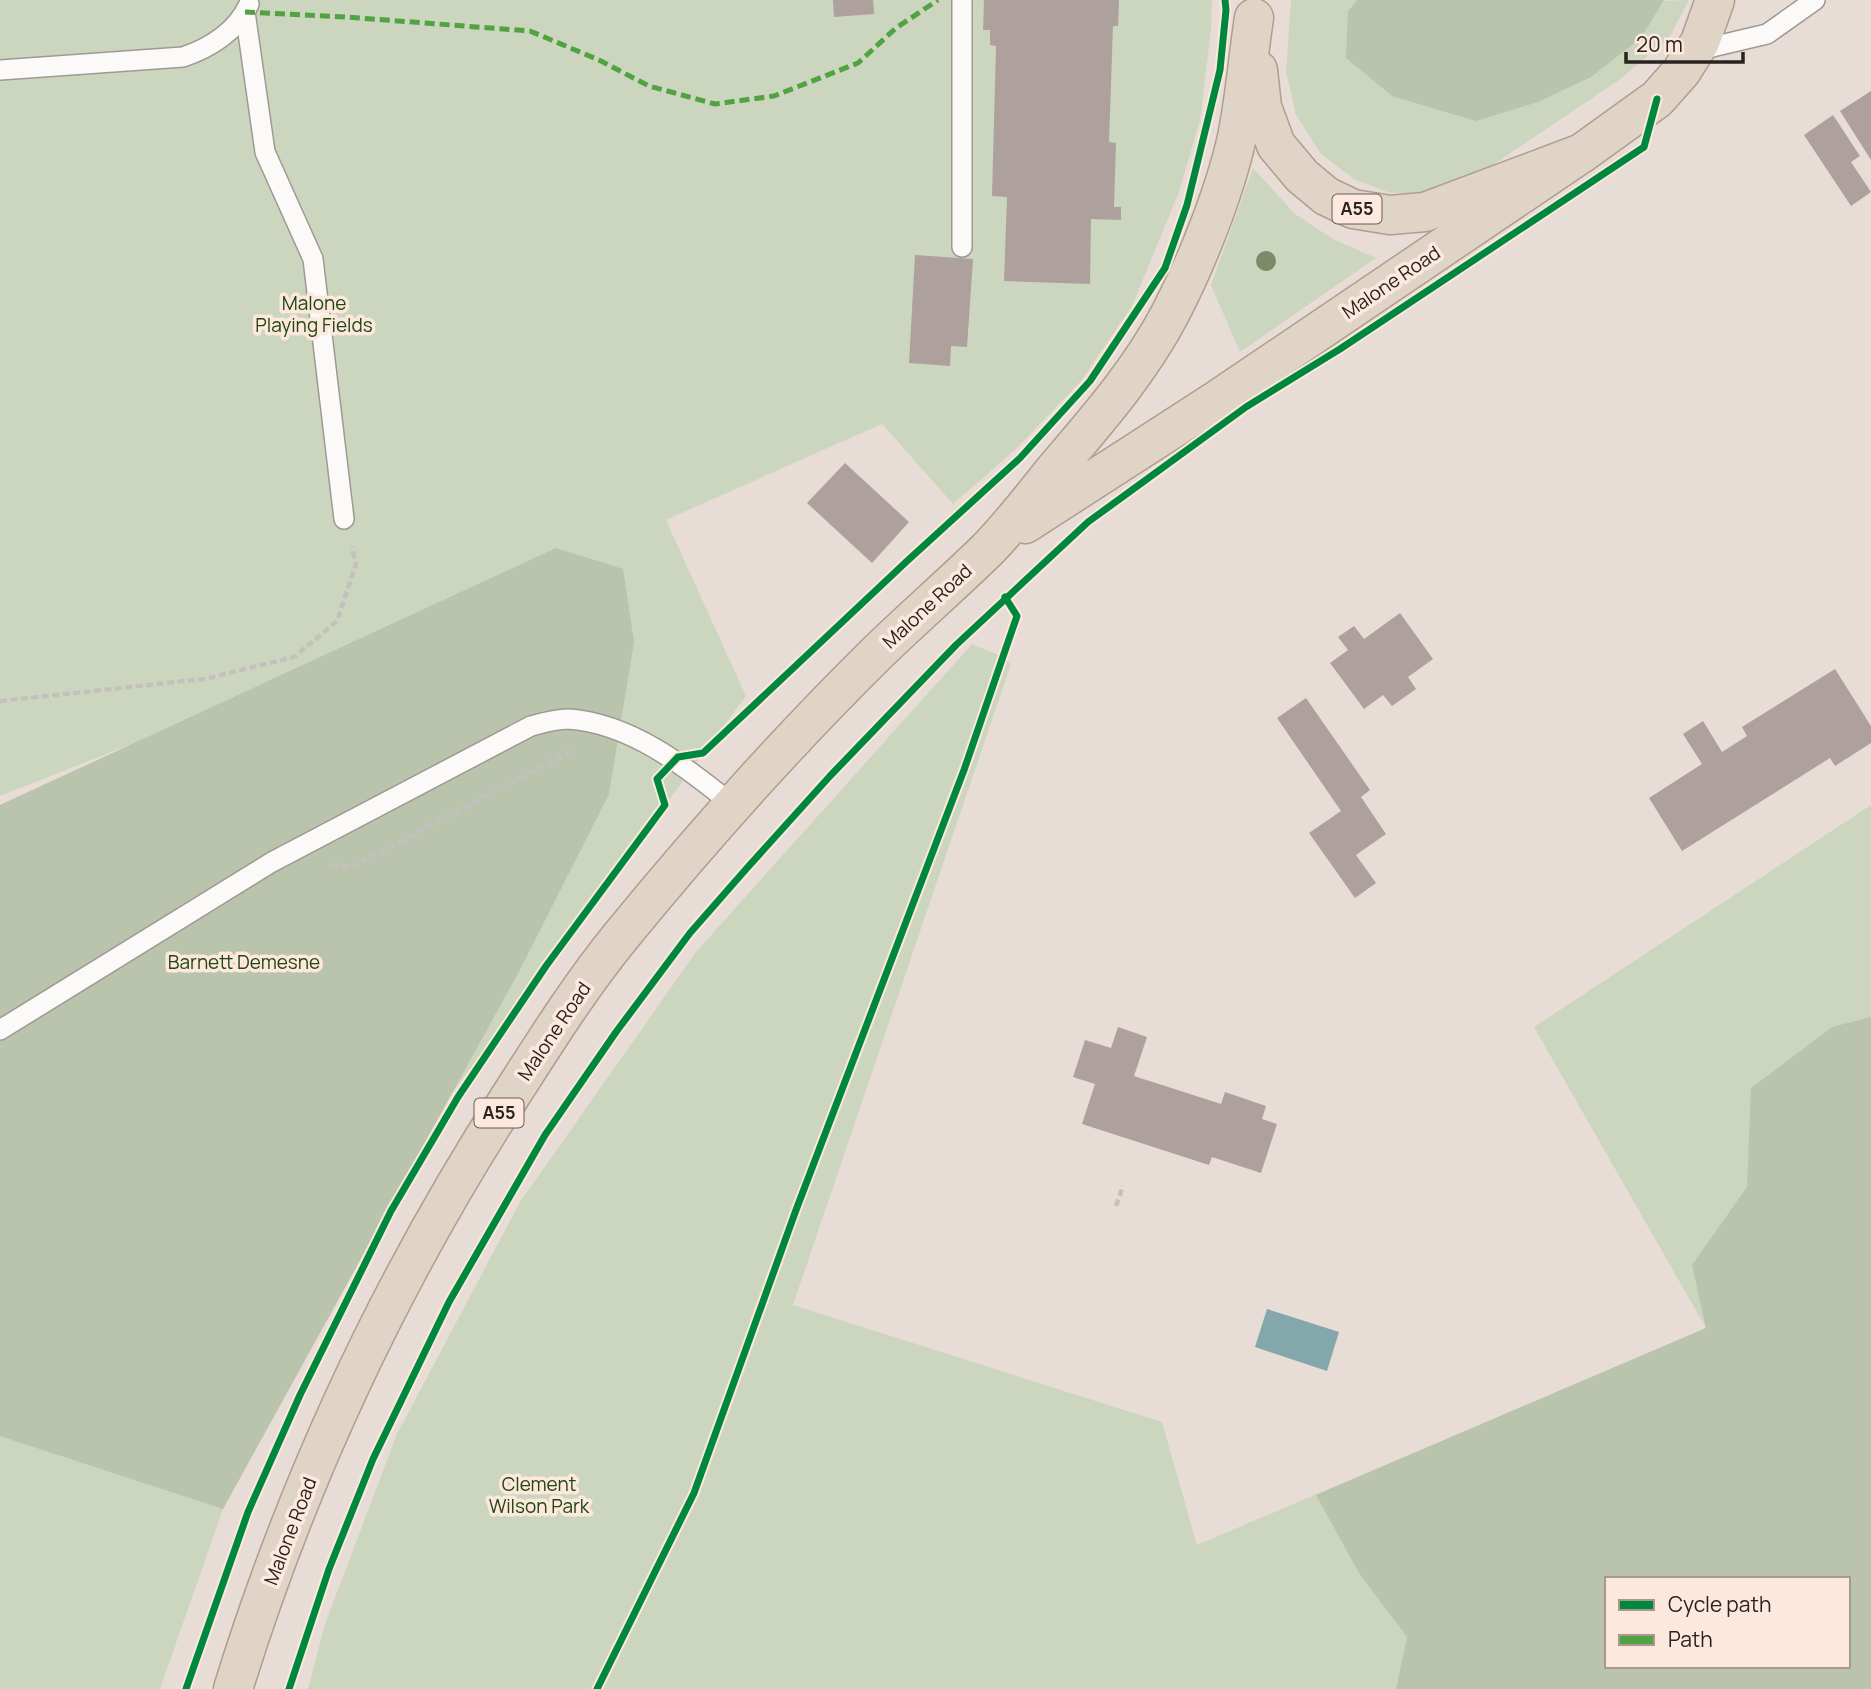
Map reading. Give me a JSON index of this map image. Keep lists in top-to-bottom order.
{
  "streets": {
    "highway": ["A55", "Malone Road"]
  },
  "crossings": [
    ["A55", "Malone Road"]
  ],
  "parks": ["Malone Playing Fields", "Barnett Demesne", "Clement Wilson Park"],
  "legend": ["Cycle path", "Path"],
  "scale_bar": "20 m"
}
